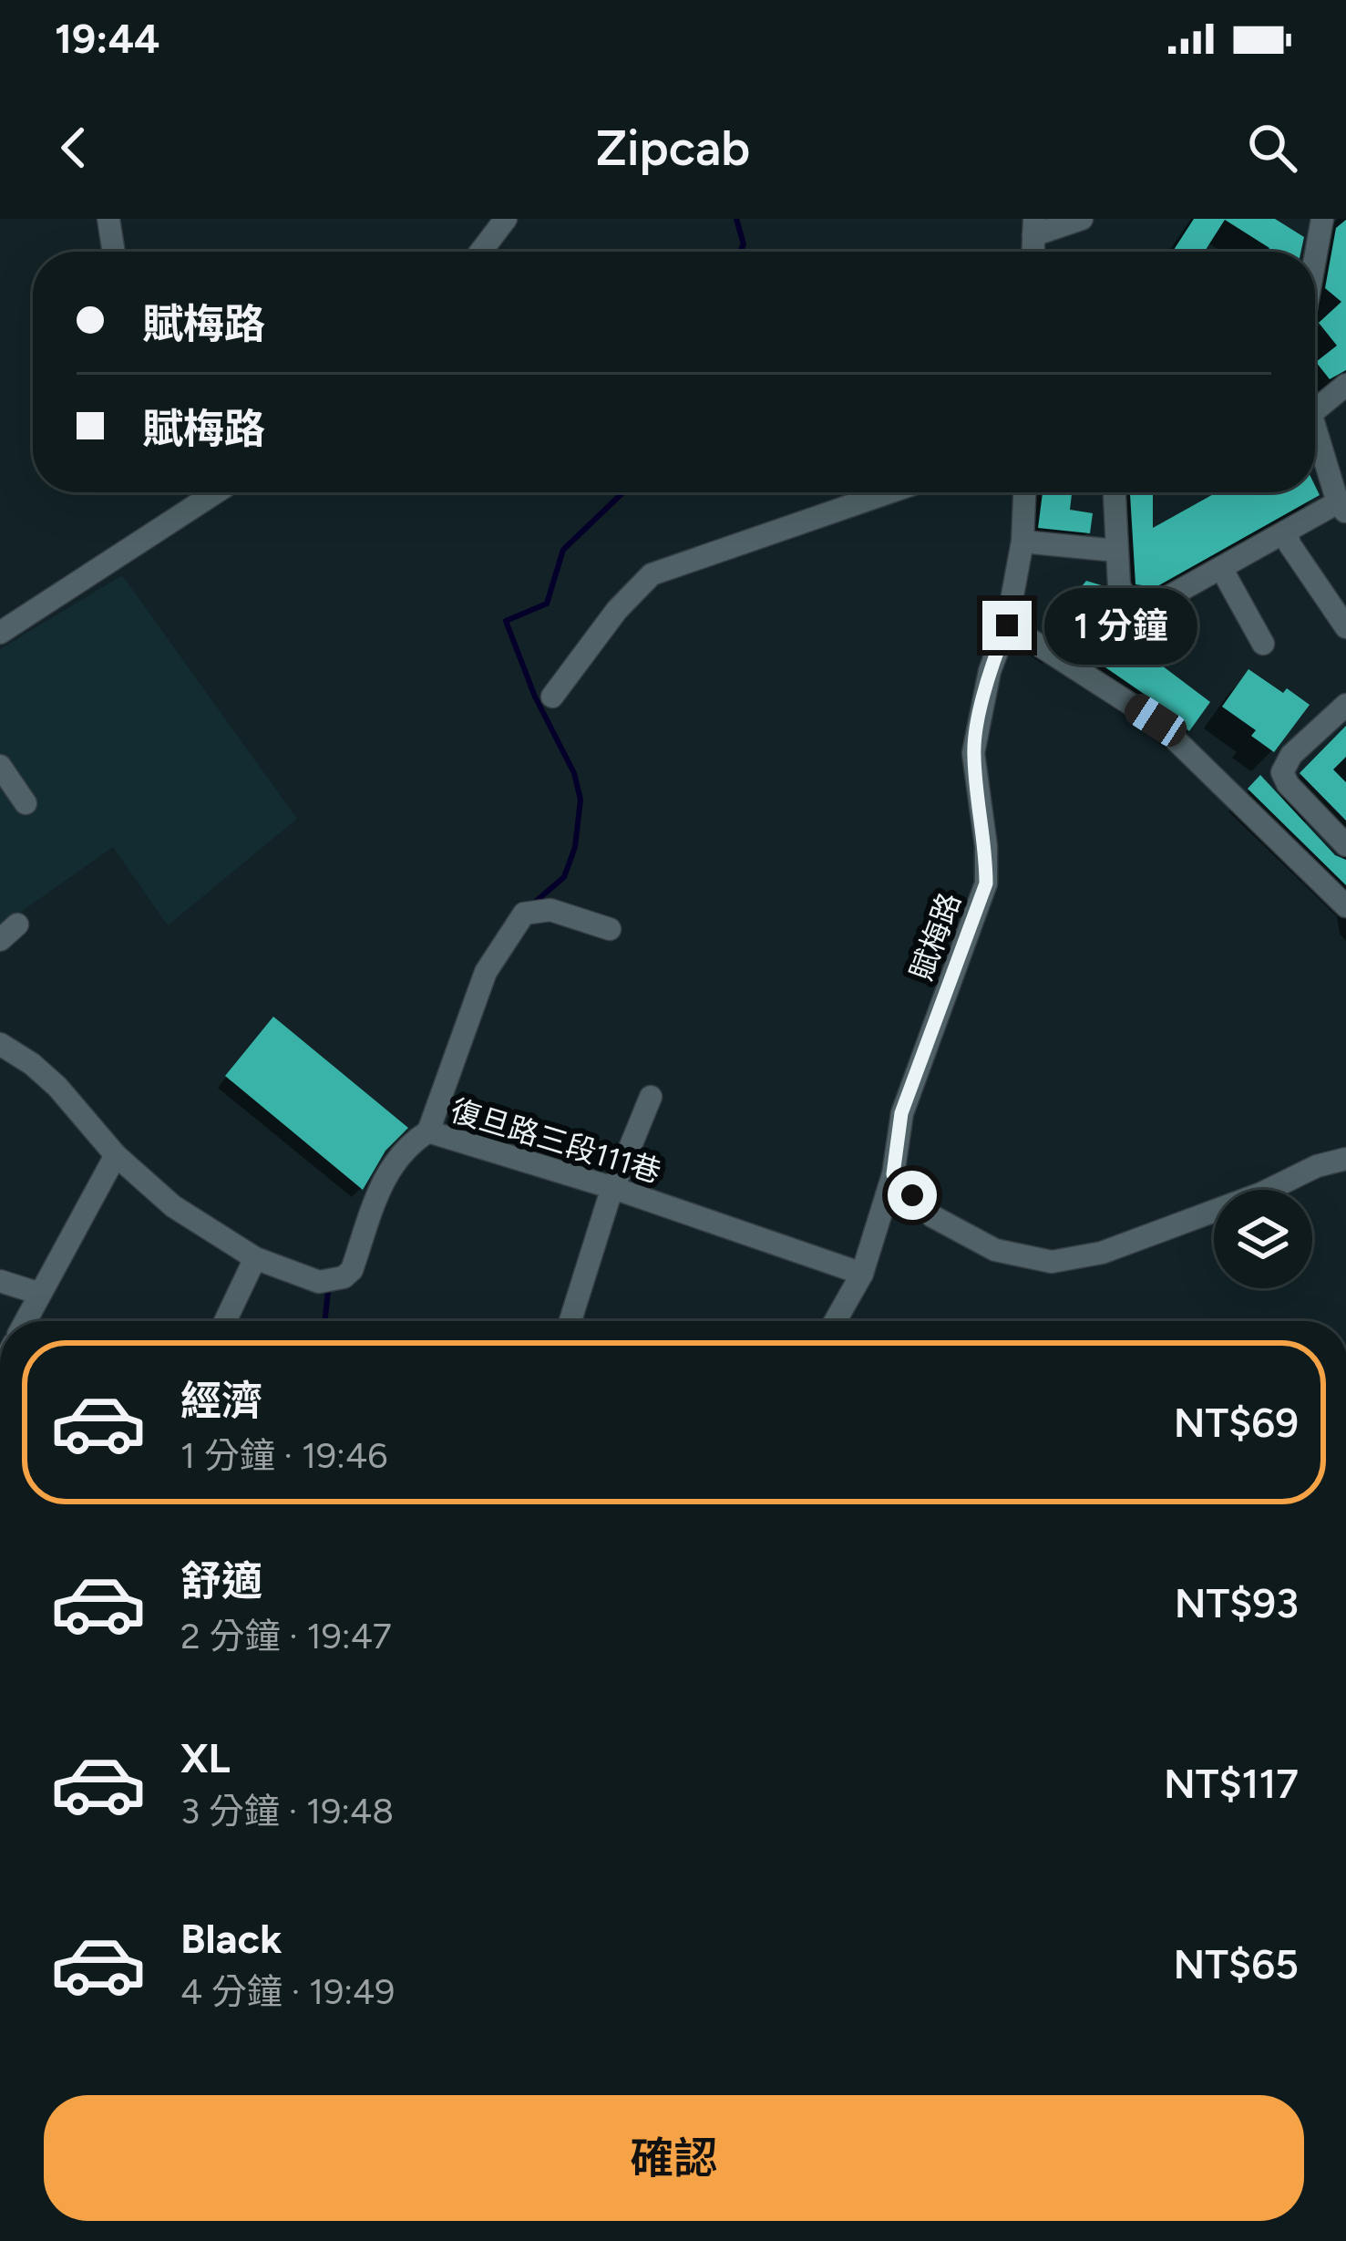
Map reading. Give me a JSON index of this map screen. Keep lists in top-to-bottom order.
{
  "streets": {
    "street": ["賦梅路", "復旦路三段111巷"]
  },
  "crossings": [
    ["賦梅路", "復旦路三段111巷"]
  ],
  "page": {
    "status": "19:44",
    "header": "Zipcab",
    "banner": ["賦梅路", "賦梅路"],
    "bubble": "1 分鐘",
    "list": [
      {
        "name": "經濟",
        "note": "1 分鐘 · 19:46",
        "value": "NT$69"
      },
      {
        "name": "舒適",
        "note": "2 分鐘 · 19:47",
        "value": "NT$93"
      },
      {
        "name": "XL",
        "note": "3 分鐘 · 19:48",
        "value": "NT$117"
      },
      {
        "name": "Black",
        "note": "4 分鐘 · 19:49",
        "value": "NT$65"
      }
    ],
    "buttons": "確認"
  }
}
